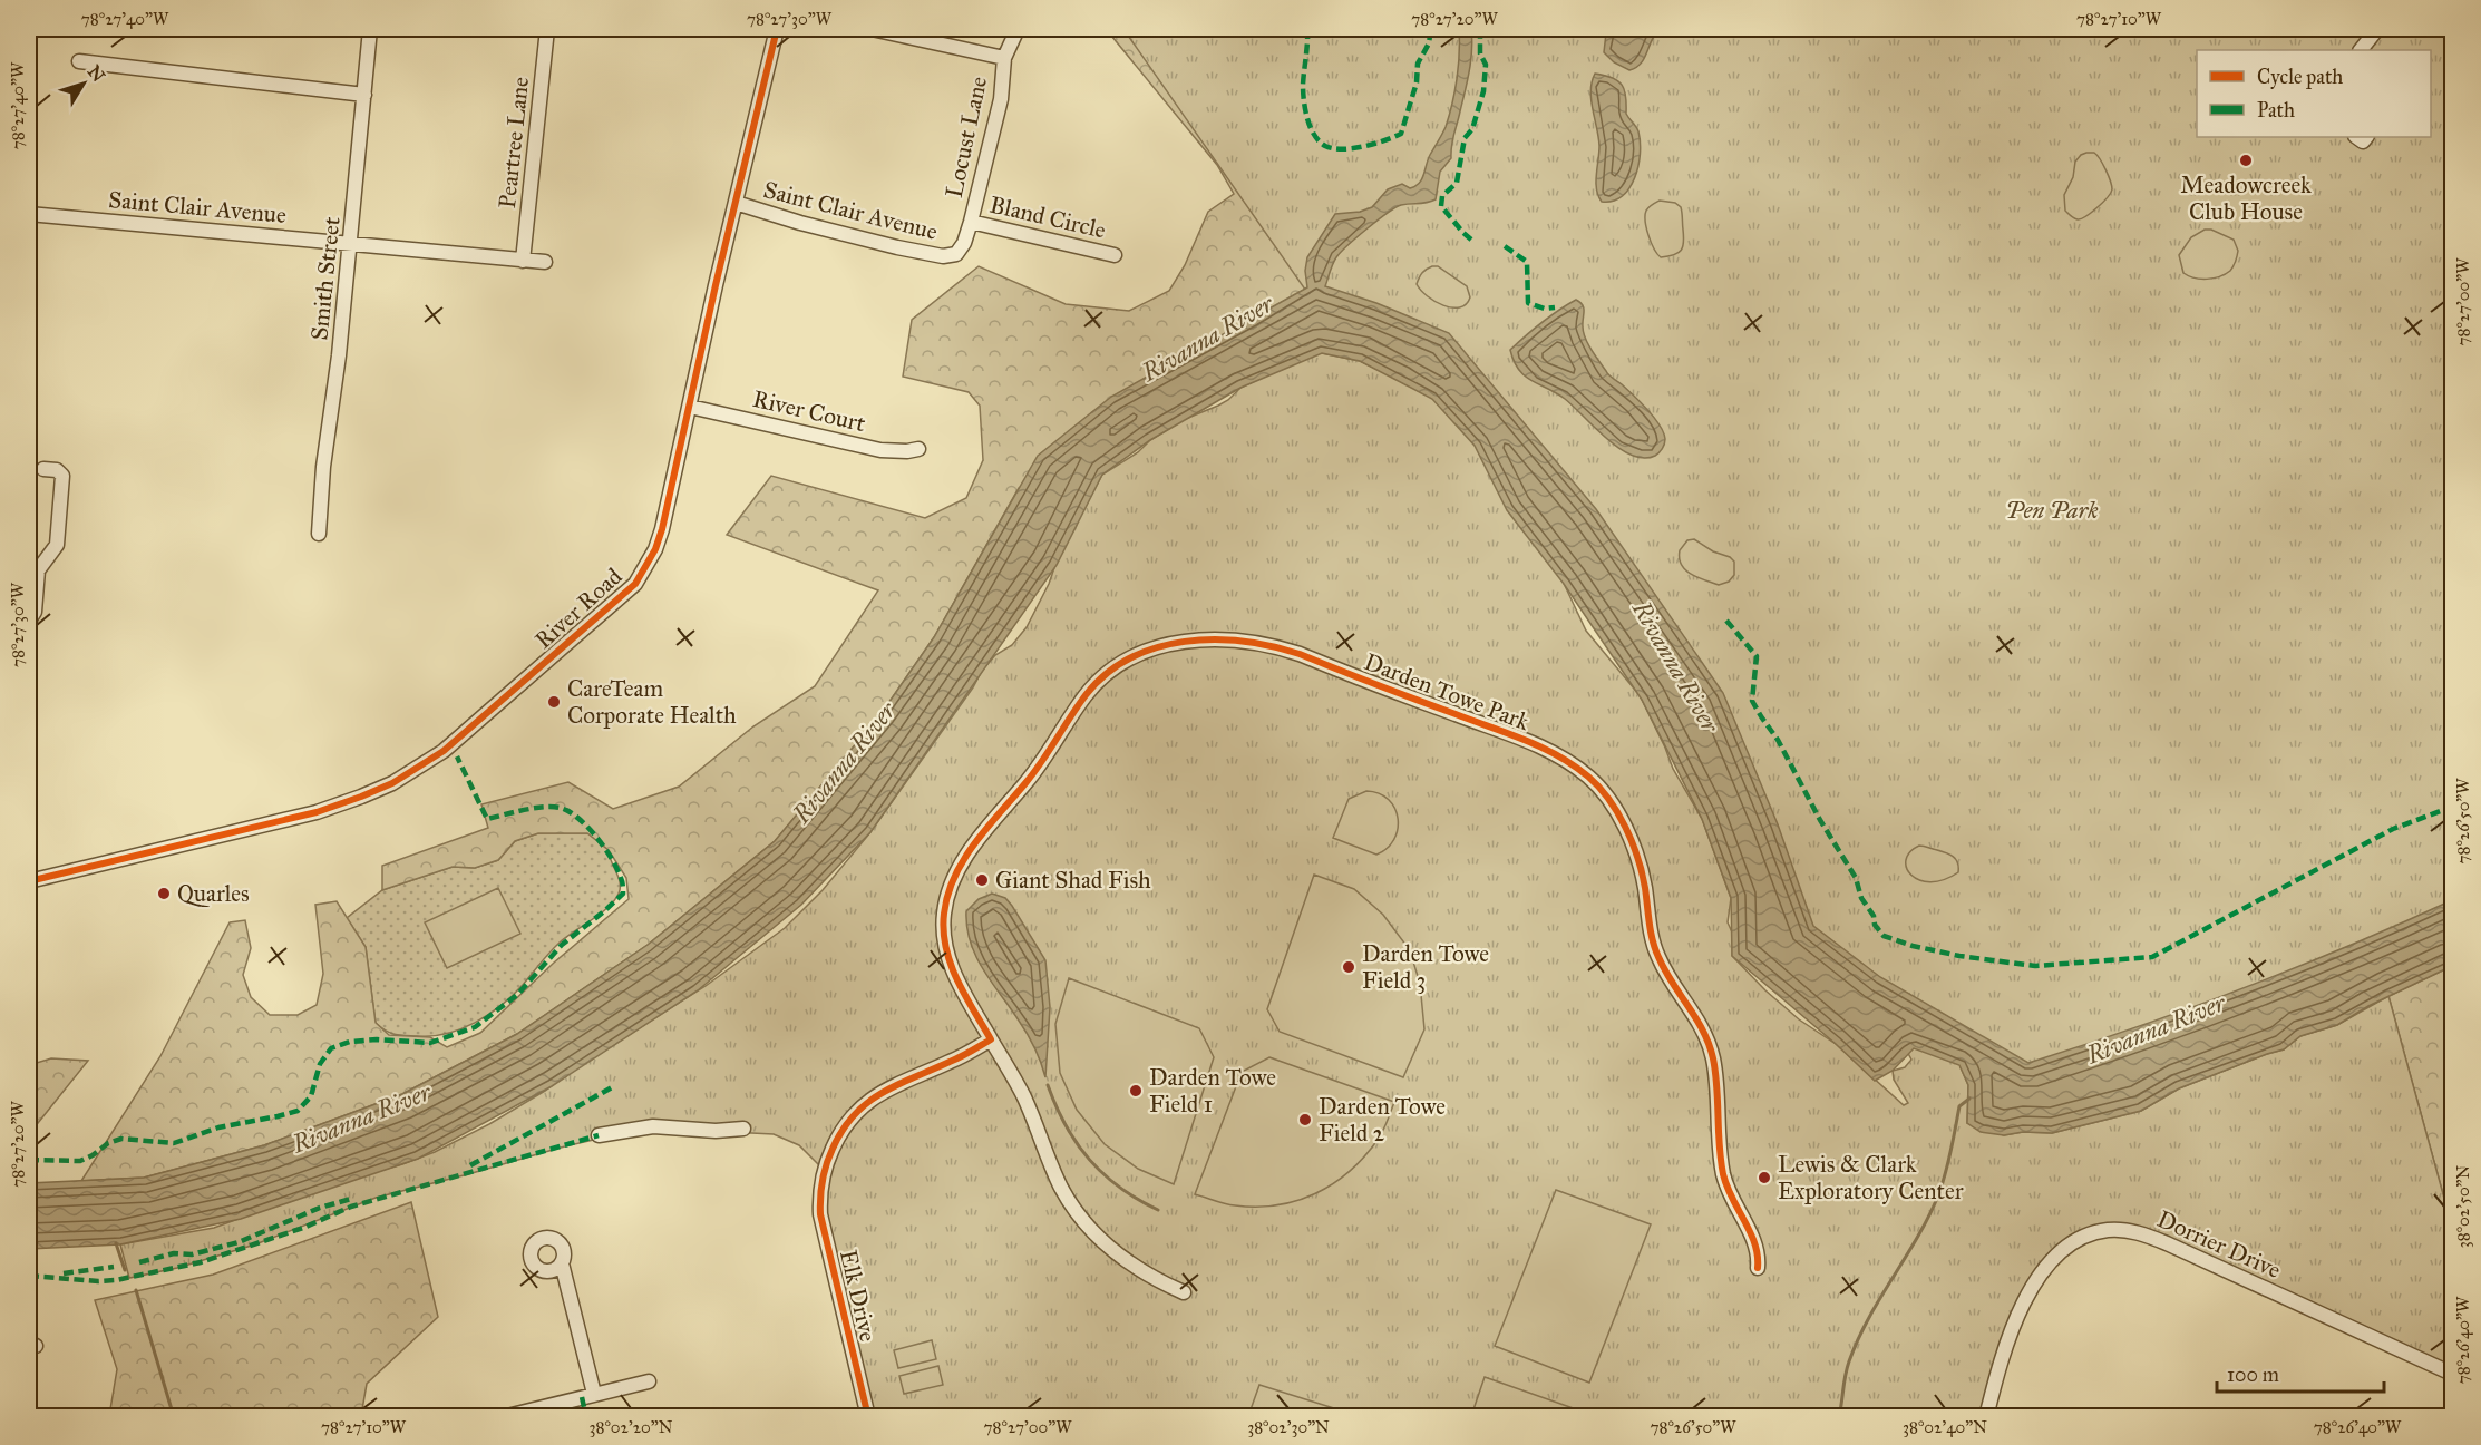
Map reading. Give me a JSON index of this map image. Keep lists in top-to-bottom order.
{
  "streets": {
    "street": [
      "Locust Lane",
      "Peartree Lane",
      "Saint Clair Avenue",
      "Bland Circle",
      "Smith Street",
      "River Court",
      "River Road",
      "Darden Towe Park",
      "Dorrier Drive",
      "Elk Drive"
    ]
  },
  "crossings": [
    ["Locust Lane", "Saint Clair Avenue"],
    ["Locust Lane", "Bland Circle"],
    ["Peartree Lane", "Saint Clair Avenue"],
    ["Saint Clair Avenue", "Smith Street"],
    ["Saint Clair Avenue", "River Road"],
    ["River Court", "River Road"],
    ["Darden Towe Park", "Elk Drive"]
  ],
  "water": ["Rivanna River"],
  "parks": ["Pen Park"],
  "places": [
    "Meadowcreek Club House",
    "CareTeam Corporate Health",
    "Giant Shad Fish",
    "Quarles",
    "Darden Towe Field 3",
    "Darden Towe Field 1",
    "Darden Towe Field 2",
    "Lewis & Clark Exploratory Center"
  ],
  "legend": ["Cycle path", "Path"],
  "scale_bar": "100 m",
  "north": "top right",
  "coordinates": [
    "78°27'40\"W",
    "78°27'30\"W",
    "78°27'20\"W",
    "78°27'10\"W",
    "78°27'00\"W",
    "78°26'50\"W",
    "38°02'50\"N",
    "78°26'40\"W",
    "38°02'20\"N",
    "38°02'30\"N",
    "38°02'40\"N"
  ]
}
